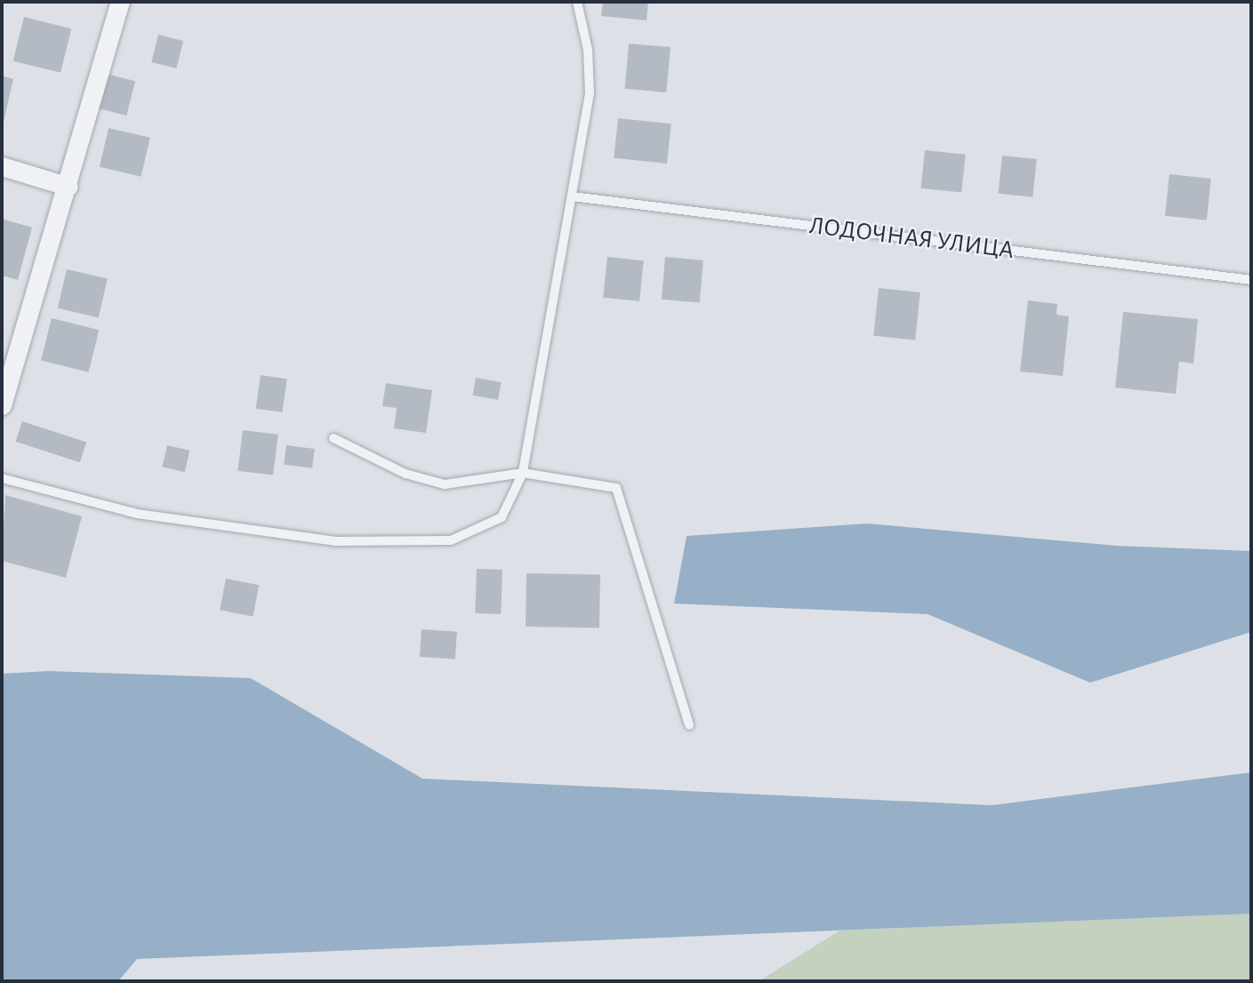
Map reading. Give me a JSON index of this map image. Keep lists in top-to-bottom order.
{
  "streets": {
    "lane": ["ЛОДОЧНАЯ УЛИЦА"]
  }
}
